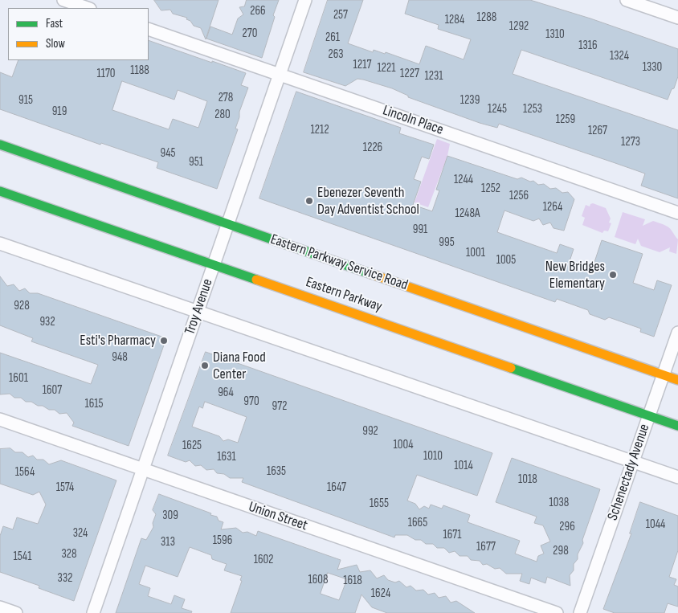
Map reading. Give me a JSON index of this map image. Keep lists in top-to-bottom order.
{
  "streets": {
    "street": [
      "Lincoln Place",
      "Eastern Parkway Service Road",
      "Eastern Parkway",
      "Troy Avenue",
      "Schenectady Avenue",
      "Union Street"
    ]
  },
  "crossings": [
    ["Lincoln Place", "Troy Avenue"],
    ["Eastern Parkway Service Road", "Troy Avenue"],
    ["Eastern Parkway Service Road", "Schenectady Avenue"],
    ["Eastern Parkway", "Troy Avenue"],
    ["Eastern Parkway", "Schenectady Avenue"],
    ["Troy Avenue", "Union Street"]
  ],
  "places": [
    "Ebenezer Seventh Day Adventist School",
    "New Bridges Elementary",
    "Esti's Pharmacy",
    "Diana Food Center"
  ],
  "house_numbers": [
    "266",
    "257",
    "1288",
    "1284",
    "1292",
    "270",
    "1310",
    "261",
    "1316",
    "263",
    "1324",
    "1217",
    "1330",
    "1221",
    "1188",
    "1170",
    "1227",
    "1231",
    "278",
    "915",
    "1239",
    "1245",
    "1253",
    "919",
    "280",
    "1259",
    "1212",
    "1267",
    "1273",
    "1226",
    "945",
    "951",
    "1244",
    "1252",
    "1256",
    "1264",
    "1248A",
    "991",
    "995",
    "1001",
    "1005",
    "928",
    "932",
    "948",
    "1601",
    "1607",
    "964",
    "970",
    "1615",
    "972",
    "992",
    "1004",
    "1625",
    "1010",
    "1631",
    "1014",
    "1635",
    "1564",
    "1018",
    "1574",
    "1647",
    "1038",
    "1655",
    "309",
    "1665",
    "1044",
    "296",
    "324",
    "1671",
    "1596",
    "313",
    "1677",
    "298",
    "328",
    "1541",
    "1602",
    "332",
    "1608",
    "1618",
    "1624"
  ],
  "legend": ["Fast", "Slow"]
}
